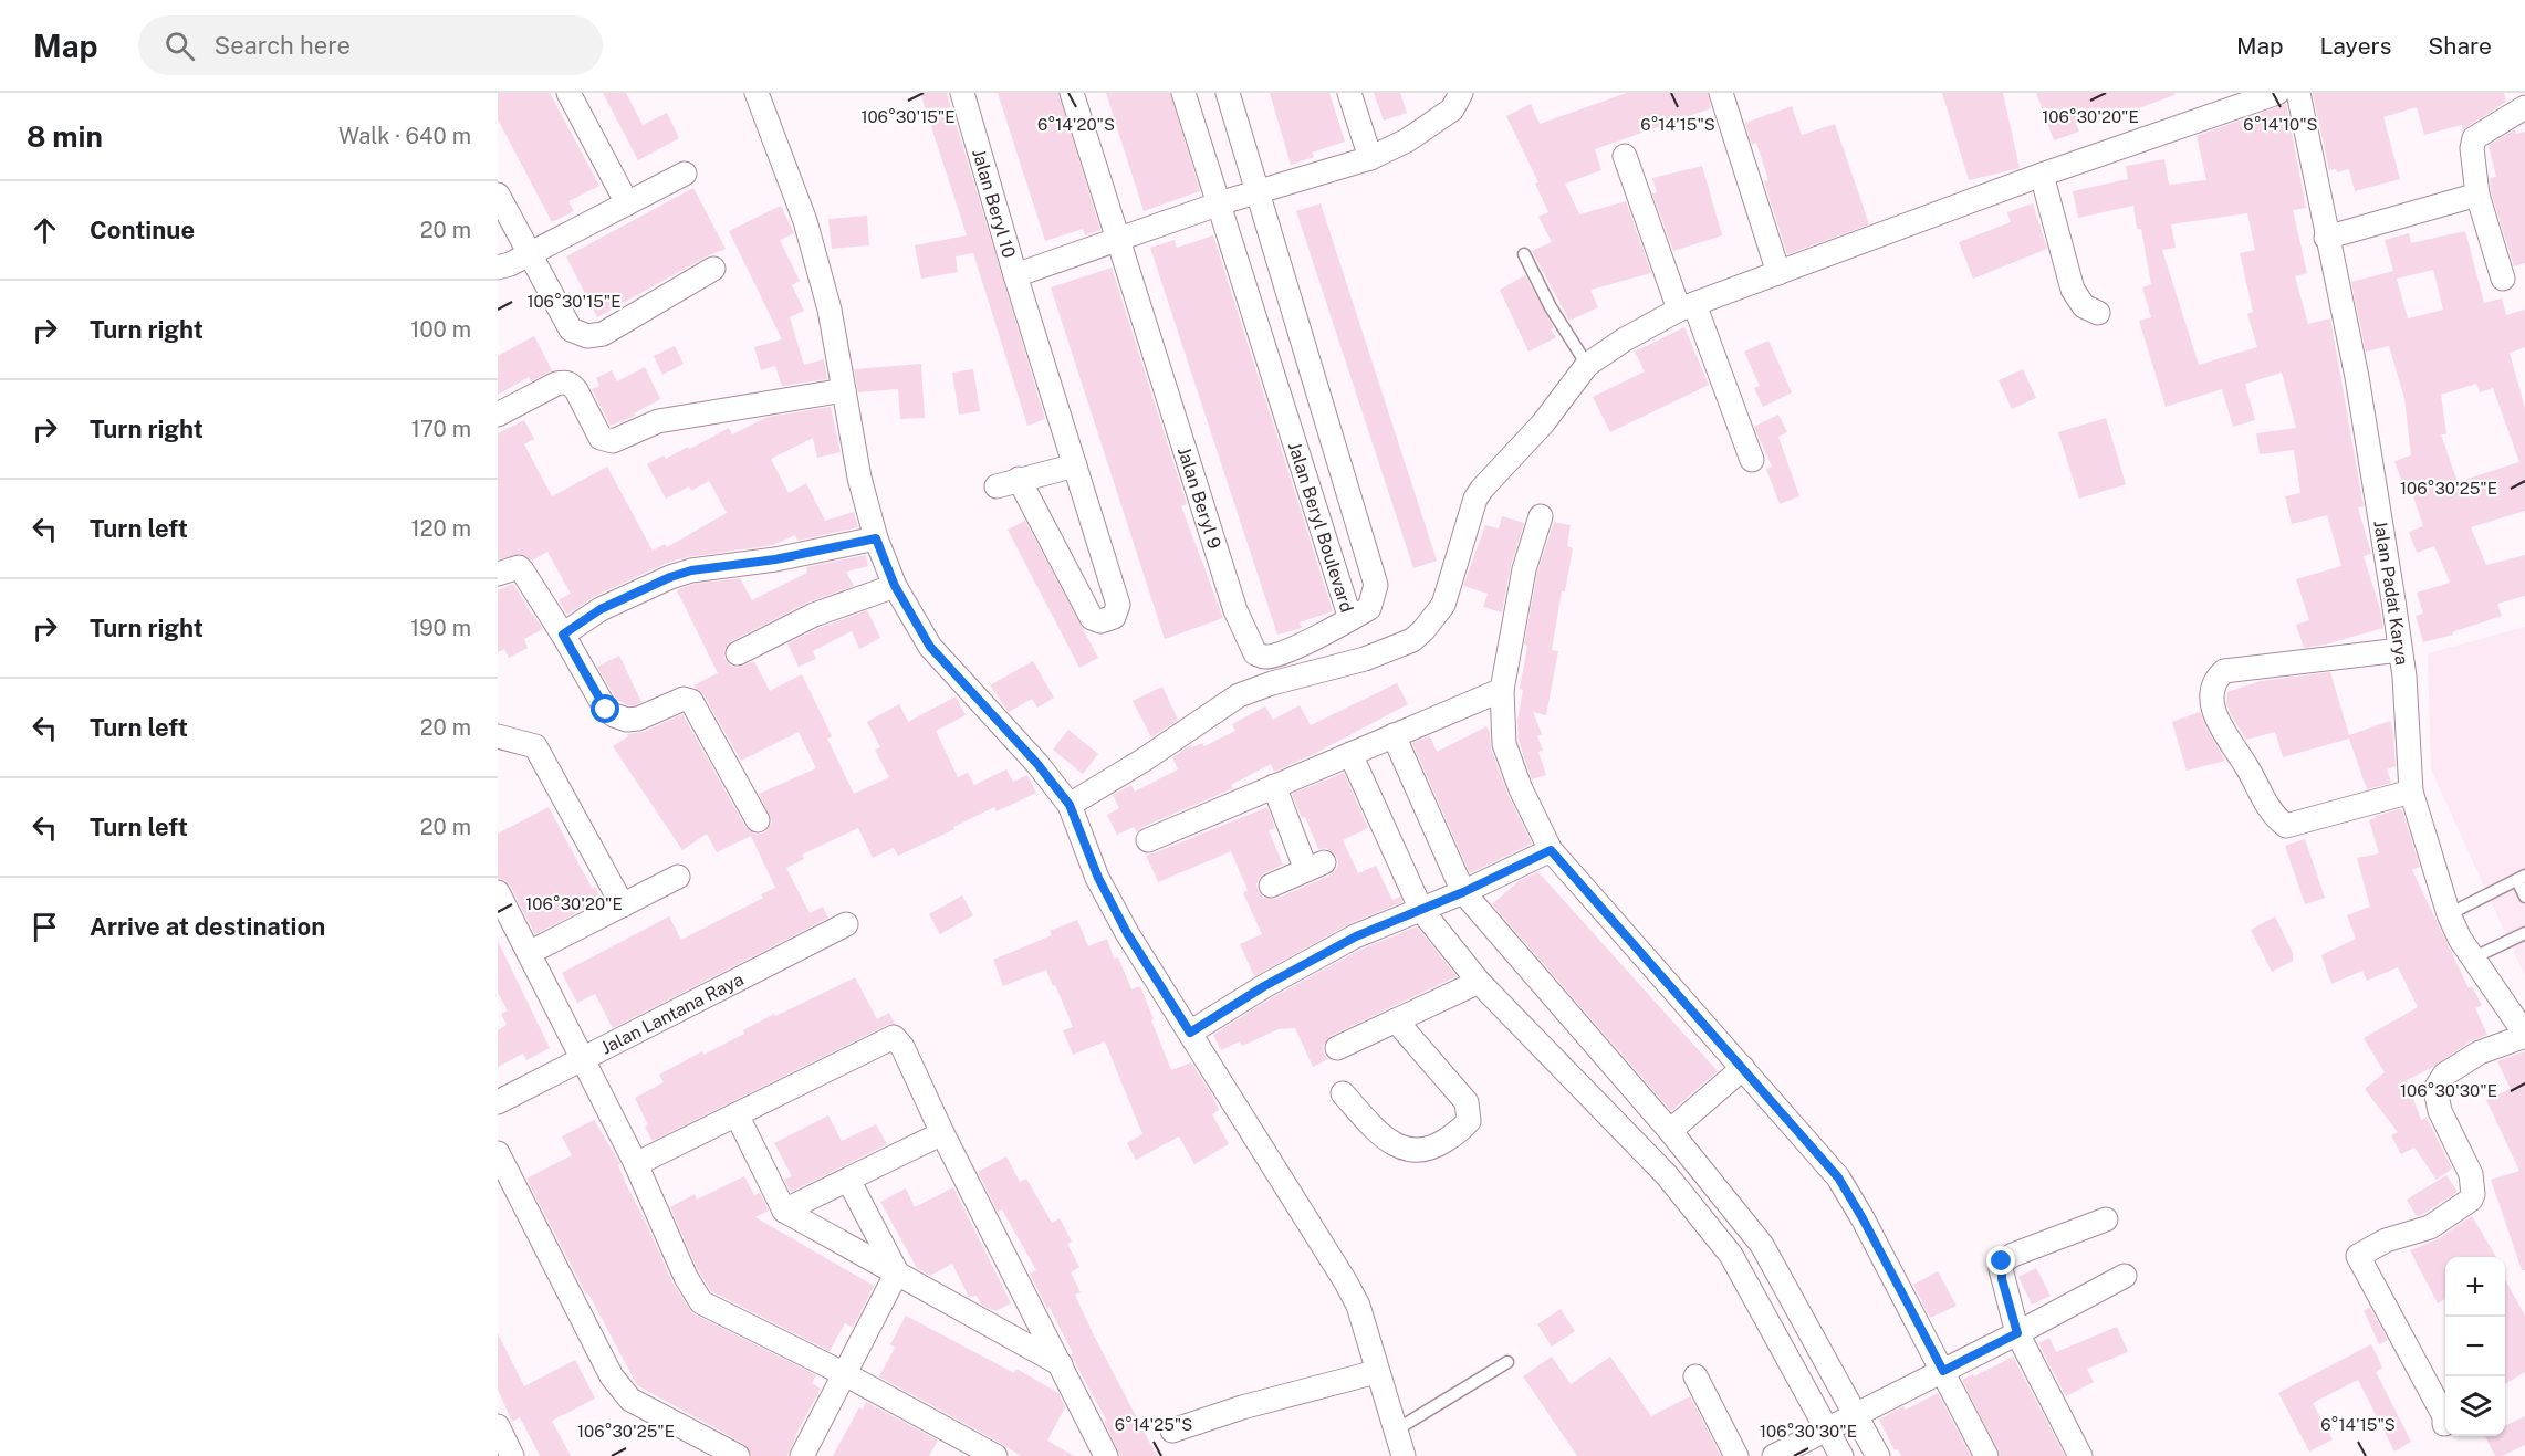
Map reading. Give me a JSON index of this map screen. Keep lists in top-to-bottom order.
{
  "streets": {
    "street": [
      "Jalan Beryl 10",
      "Jalan Beryl 9",
      "Jalan Beryl Boulevard",
      "Jalan Padat Karya",
      "Jalan Lantana Raya"
    ]
  },
  "crossings": [
    ["Jalan Beryl 9", "Jalan Beryl Boulevard"]
  ],
  "page": {
    "header": "Map",
    "search": "Search here",
    "nav": ["Map", "Layers", "Share"],
    "heading": ["8 min", "Walk · 640 m"],
    "list": [
      ["Continue", "20 m"],
      ["Turn right", "100 m"],
      ["Turn right", "170 m"],
      ["Turn left", "120 m"],
      ["Turn right", "190 m"],
      ["Turn left", "20 m"],
      ["Turn left", "20 m"],
      "Arrive at destination"
    ],
    "map_buttons": ["+", "−"]
  },
  "coordinates": [
    "106°30'15\"E",
    "106°30'20\"E",
    "6°14'20\"S",
    "6°14'15\"S",
    "6°14'10\"S",
    "106°30'25\"E",
    "106°30'30\"E",
    "6°14'25\"S"
  ]
}
